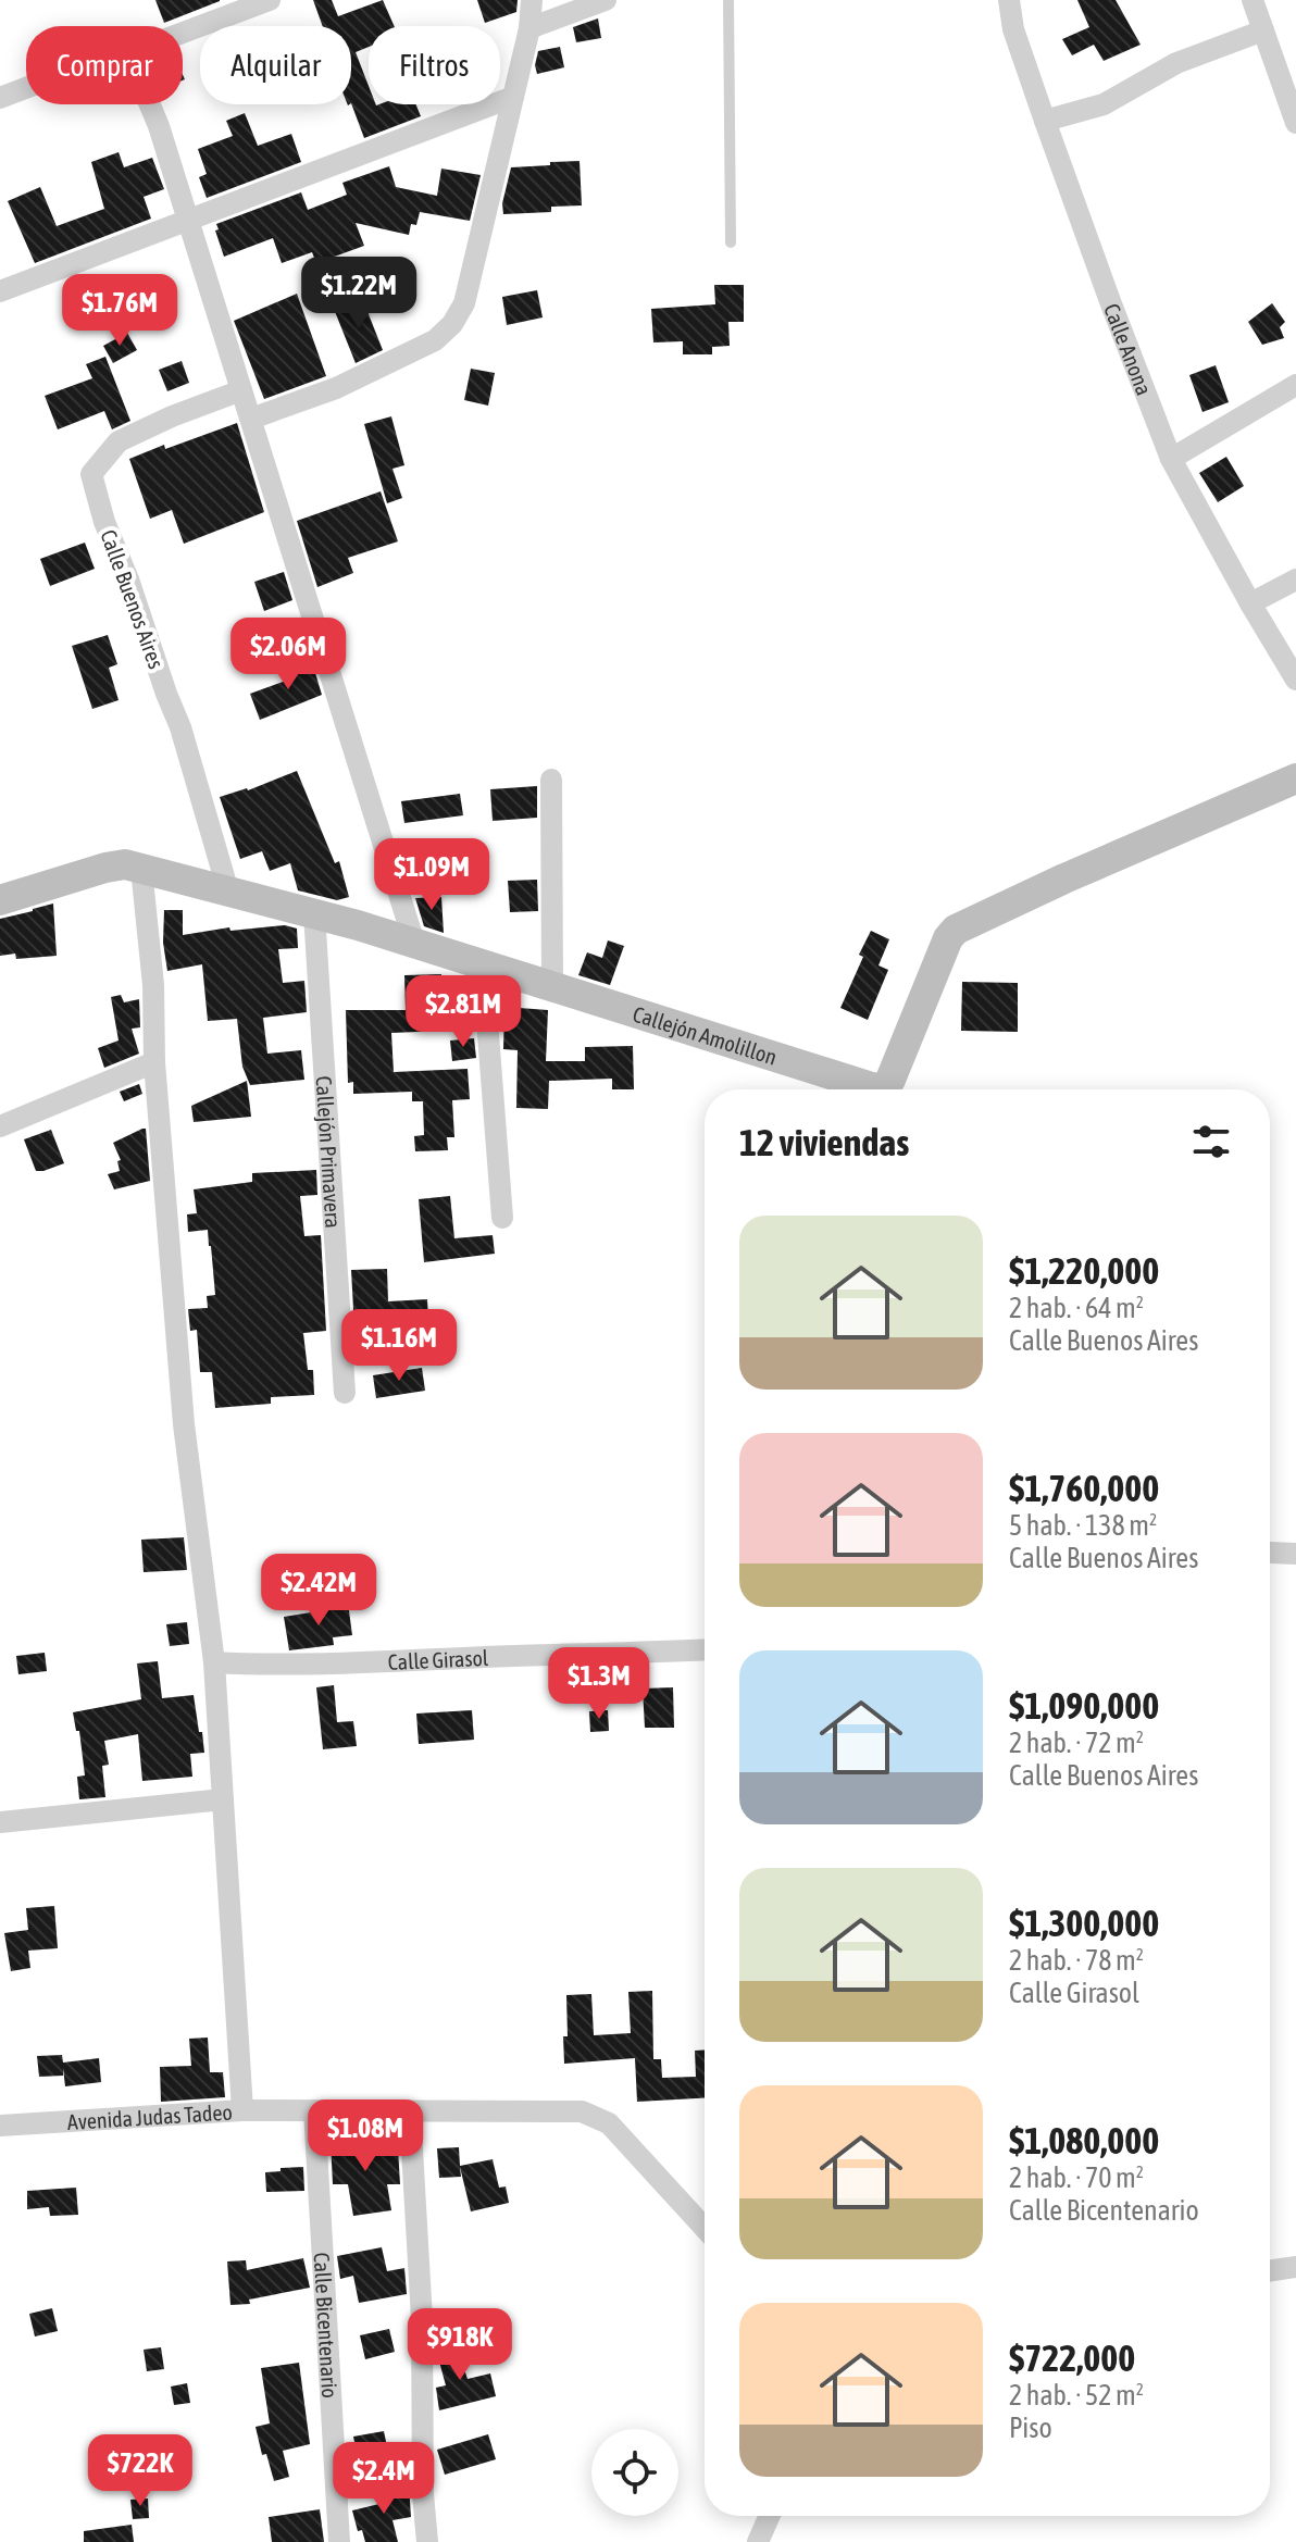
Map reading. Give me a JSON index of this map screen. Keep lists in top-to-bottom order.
{
  "streets": {
    "street": [
      "Calle Anona",
      "Calle Buenos Aires",
      "Callejón Amolillon",
      "Callejón Primavera",
      "Calle Girasol",
      "Avenida Judas Tadeo",
      "Calle Bicentenario"
    ]
  },
  "crossings": [
    ["Calle Buenos Aires", "Callejón Amolillon"],
    ["Callejón Amolillon", "Callejón Primavera"],
    ["Avenida Judas Tadeo", "Calle Bicentenario"]
  ],
  "page": {
    "chip": ["Comprar", "Alquilar", "Filtros"],
    "price": [
      "$1.22M",
      "$1.76M",
      "$2.06M",
      "$1.09M",
      "$2.81M",
      "$1.16M",
      "$2.42M",
      "$1.3M",
      "$1.08M",
      "$918K",
      "$722K",
      "$2.4M"
    ],
    "heading": "12 viviendas",
    "list": [
      {
        "name": "$1,220,000",
        "note": "2 hab. · 64 m² · Calle Buenos Aires"
      },
      {
        "name": "$1,760,000",
        "note": "5 hab. · 138 m² · Calle Buenos Aires"
      },
      {
        "name": "$1,090,000",
        "note": "2 hab. · 72 m² · Calle Buenos Aires"
      },
      {
        "name": "$1,300,000",
        "note": "2 hab. · 78 m² · Calle Girasol"
      },
      {
        "name": "$1,080,000",
        "note": "2 hab. · 70 m² · Calle Bicentenario"
      },
      {
        "name": "$722,000",
        "note": "2 hab. · 52 m² · Piso"
      }
    ]
  }
}
